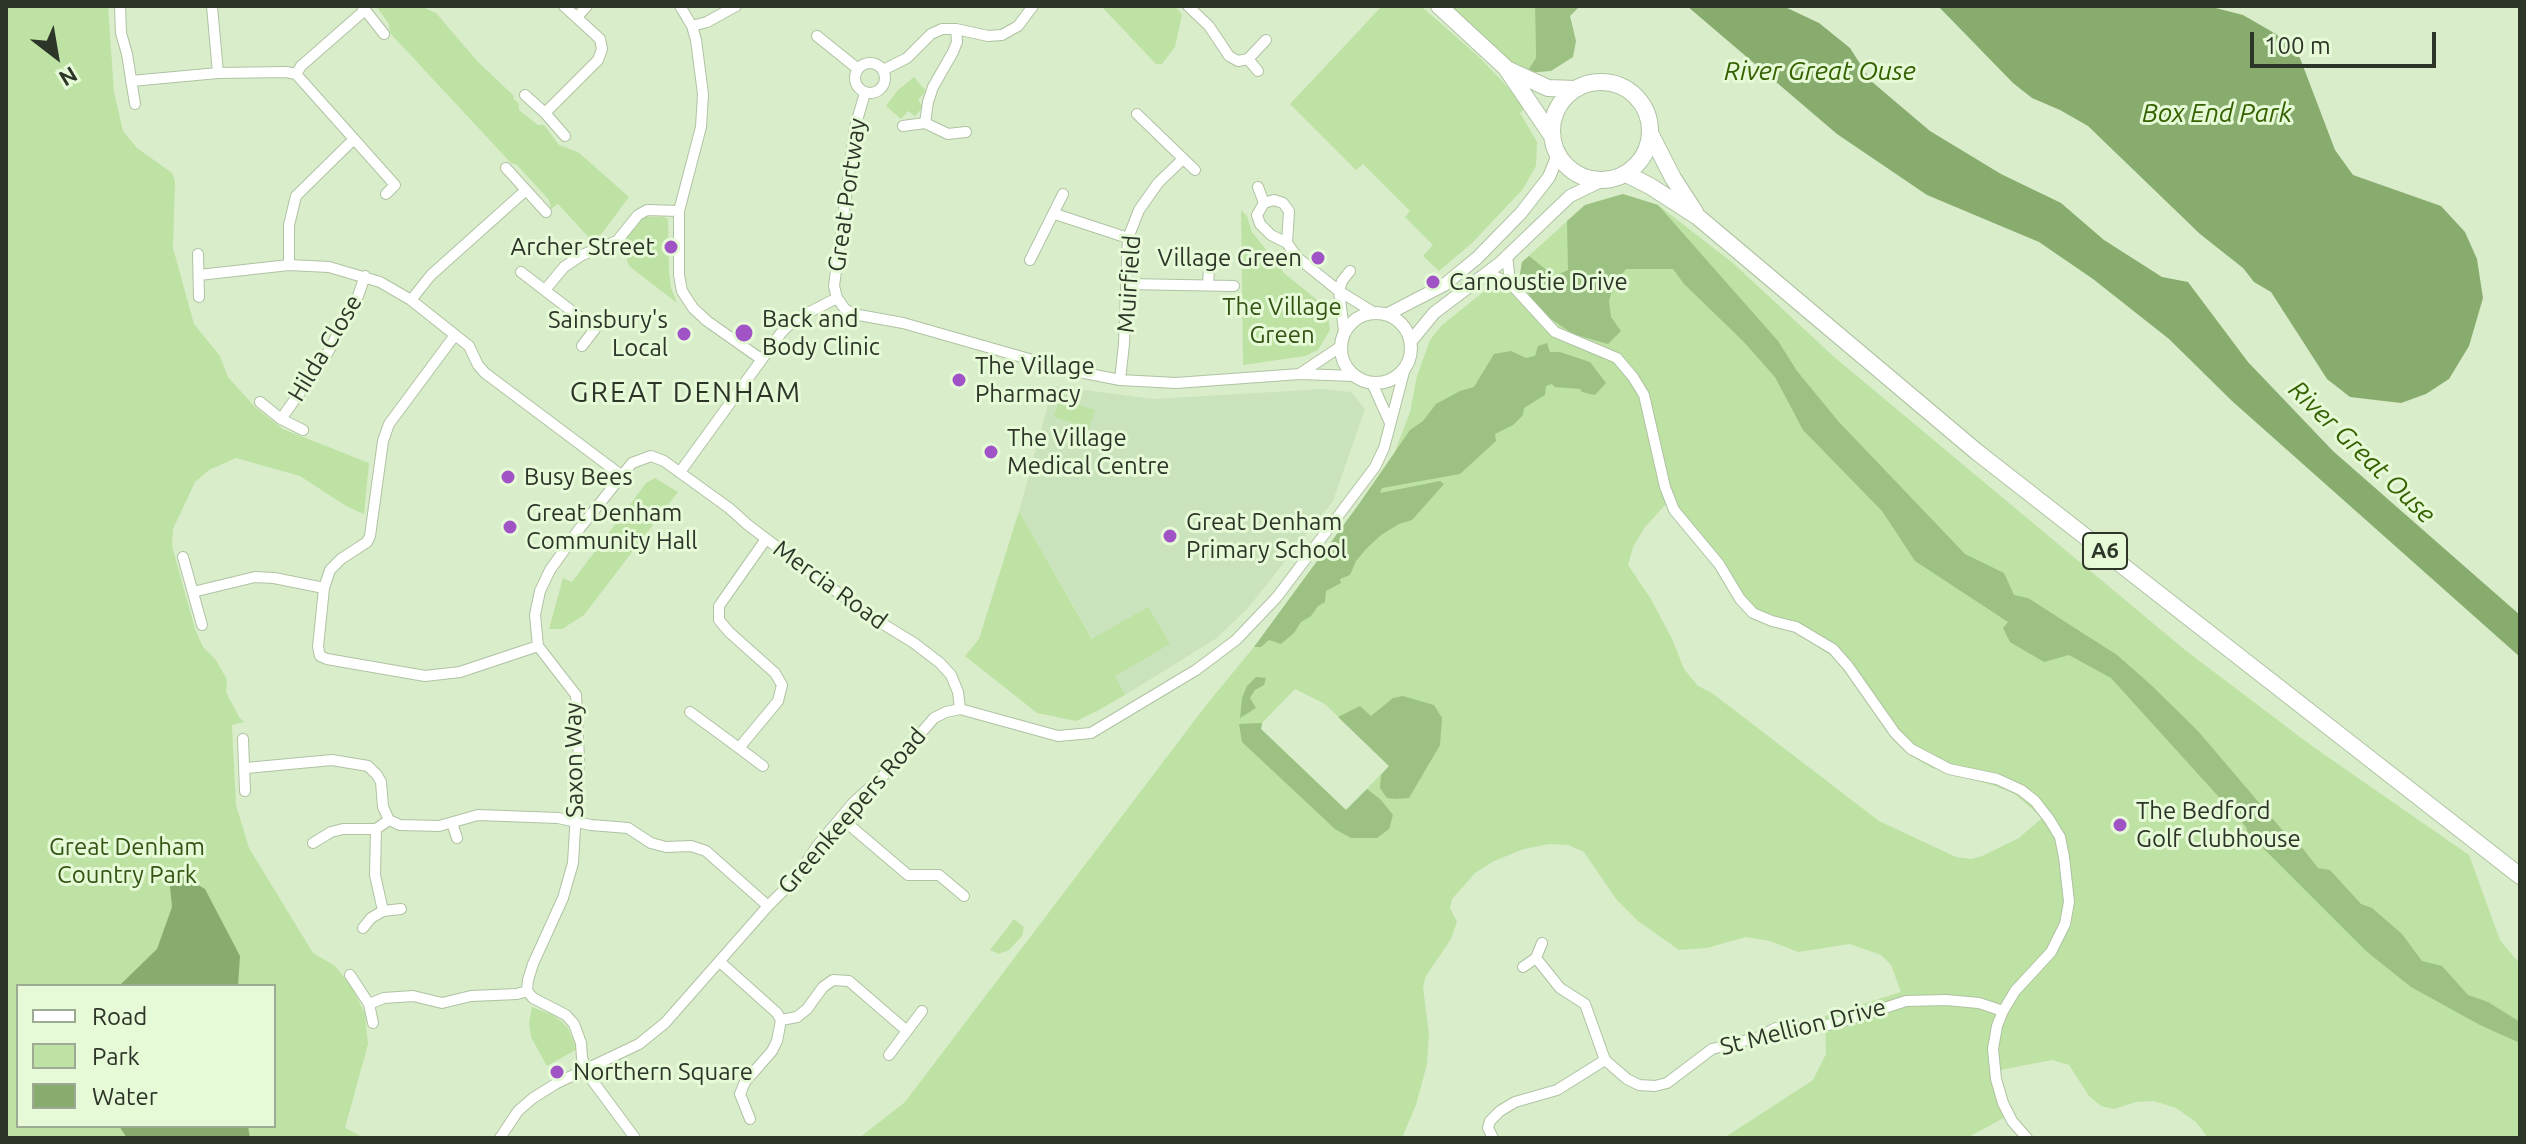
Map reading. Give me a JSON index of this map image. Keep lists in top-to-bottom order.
{
  "streets": {
    "highway": ["A6"],
    "street": [
      "Great Portway",
      "Muirfield",
      "Hilda Close",
      "Mercia Road",
      "Saxon Way",
      "Greenkeepers Road",
      "St Mellion Drive"
    ]
  },
  "crossings": [
    ["Mercia Road", "Greenkeepers Road"]
  ],
  "districts": ["GREAT DENHAM"],
  "water": ["River Great Ouse", "Box End Park"],
  "parks": ["The Village Green", "Great Denham Country Park"],
  "places": [
    "Archer Street",
    "Village Green",
    "Carnoustie Drive",
    "Back and Body Clinic",
    "Sainsbury's Local",
    "The Village Pharmacy",
    "The Village Medical Centre",
    "Busy Bees",
    "Great Denham Community Hall",
    "Great Denham Primary School",
    "The Bedford Golf Clubhouse",
    "Northern Square"
  ],
  "legend": ["Road", "Park", "Water"],
  "scale_bar": "100 m",
  "north": "bottom right"
}
